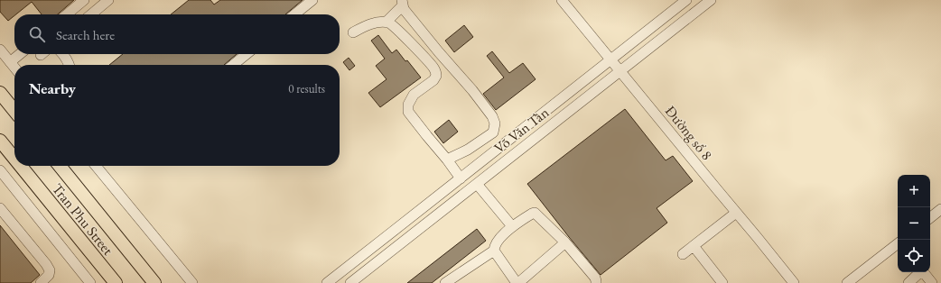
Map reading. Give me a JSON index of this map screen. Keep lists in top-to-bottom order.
{
  "streets": {
    "main road": ["Tran Phu Street"],
    "street": ["Võ Văn Tần", "Đường số 8"]
  },
  "crossings": [
    ["Võ Văn Tần", "Đường số 8"]
  ],
  "page": {
    "search": "Search here",
    "heading": ["Nearby", "0 results"],
    "map_buttons": ["+", "−"]
  }
}
